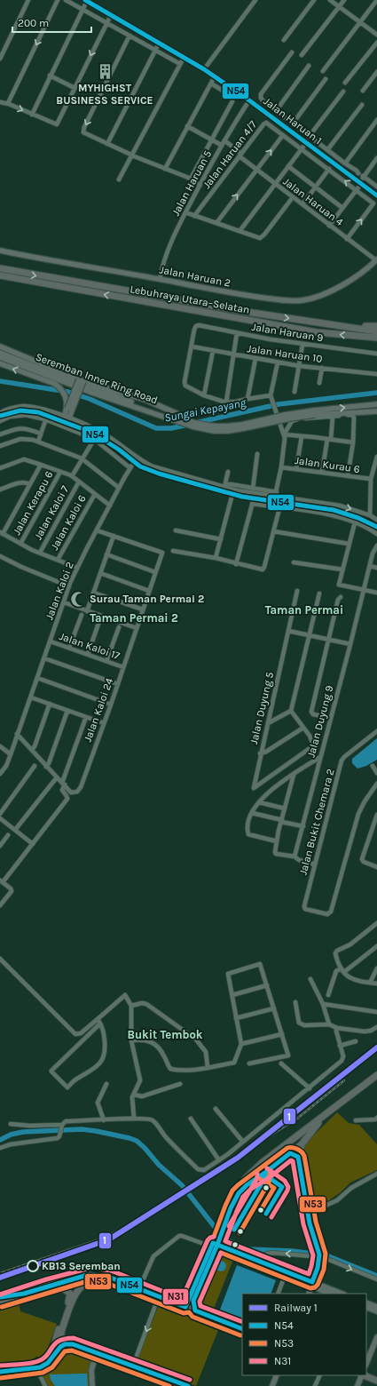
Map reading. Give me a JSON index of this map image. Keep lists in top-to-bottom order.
{
  "streets": {
    "highway": ["Lebuhraya Utara–Selatan"],
    "main road": ["Jalan Haruan 1", "Jalan Haruan 2", "Seremban Inner Ring Road"],
    "street": [
      "Jalan Haruan 4/7",
      "Jalan Haruan 5",
      "Jalan Haruan 4",
      "Jalan Haruan 9",
      "Jalan Haruan 10",
      "Jalan Kurau 6",
      "Jalan Kerapu 6",
      "Jalan Kaloi 7",
      "Jalan Kaloi 6",
      "Jalan Kaloi 2",
      "Jalan Kaloi 17",
      "Jalan Duyung 5",
      "Jalan Kaloi 24",
      "Jalan Duyung 9",
      "Jalan Bukit Chemara 2"
    ]
  },
  "crossings": [
    ["Jalan Haruan 1", "Jalan Haruan 5"],
    ["Jalan Haruan 4/7", "Jalan Haruan 4"],
    ["Jalan Haruan 5", "Jalan Haruan 4"],
    ["Jalan Haruan 5", "Jalan Haruan 2"],
    ["Jalan Haruan 4", "Jalan Haruan 2"],
    ["Jalan Haruan 9", "Jalan Haruan 10"],
    ["Jalan Kaloi 2", "Jalan Kaloi 17"],
    ["Jalan Kaloi 2", "Jalan Kaloi 24"],
    ["Jalan Kaloi 17", "Jalan Kaloi 24"]
  ],
  "districts": ["Taman Permai", "Taman Permai 2", "Bukit Tembok"],
  "water": ["Sungai Kepayang"],
  "places": {
    "building": ["MYHIGHST BUSINESS SERVICE"],
    "mosque": ["Surau Taman Permai 2"],
    "other": ["KB13 Seremban"]
  },
  "lines": [
    "transit line N54",
    "rail line 1",
    "transit line N53",
    "transit line N31"
  ],
  "legend": [
    "Railway 1",
    "N54",
    "N53",
    "N31"
  ],
  "scale_bar": "200 m"
}
